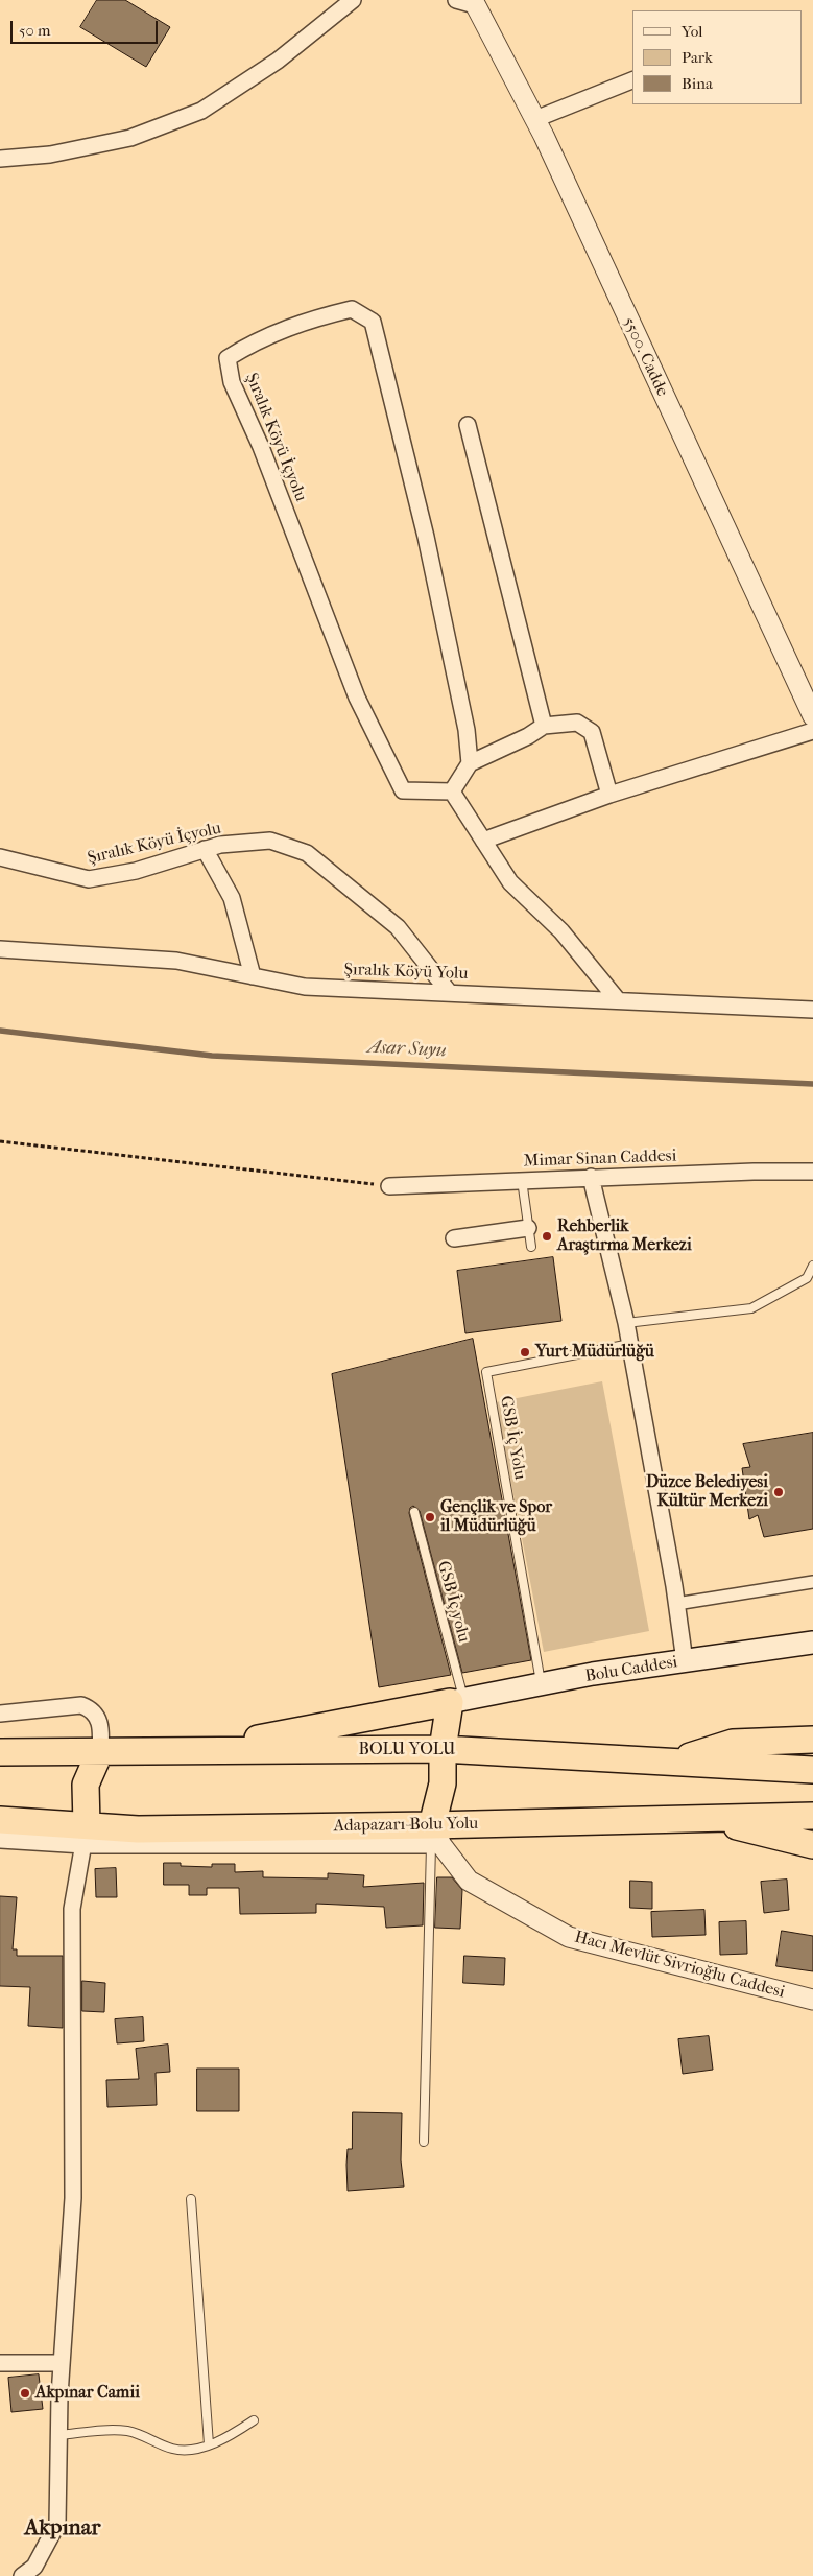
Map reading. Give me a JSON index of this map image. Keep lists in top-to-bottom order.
{
  "streets": {
    "highway": ["BOLU YOLU", "Adapazarı-Bolu Yolu"],
    "main road": ["Bolu Caddesi"],
    "street": [
      "5500. Cadde",
      "Şıralık Köyü İçyolu",
      "Şıralık Köyü Yolu",
      "Mimar Sinan Caddesi",
      "Hacı Mevlüt Sivrioğlu Caddesi"
    ],
    "lane": ["GSB İç Yolu", "GSB İç yolu"]
  },
  "crossings": [
    ["Şıralık Köyü İçyolu", "Şıralık Köyü Yolu"],
    ["GSB İç Yolu", "Bolu Caddesi"],
    ["GSB İç yolu", "Bolu Caddesi"],
    ["Adapazarı-Bolu Yolu", "Hacı Mevlüt Sivrioğlu Caddesi"]
  ],
  "districts": ["Akpınar"],
  "water": ["Asar Suyu"],
  "places": [
    "Rehberlik Araştırma Merkezi",
    "Yurt Müdürlüğü",
    "Düzce Belediyesi Kültür Merkezi",
    "Gençlik ve Spor il Müdürlüğü",
    "Akpınar Camii"
  ],
  "legend": ["Yol", "Park", "Bina"],
  "scale_bar": "50 m"
}
